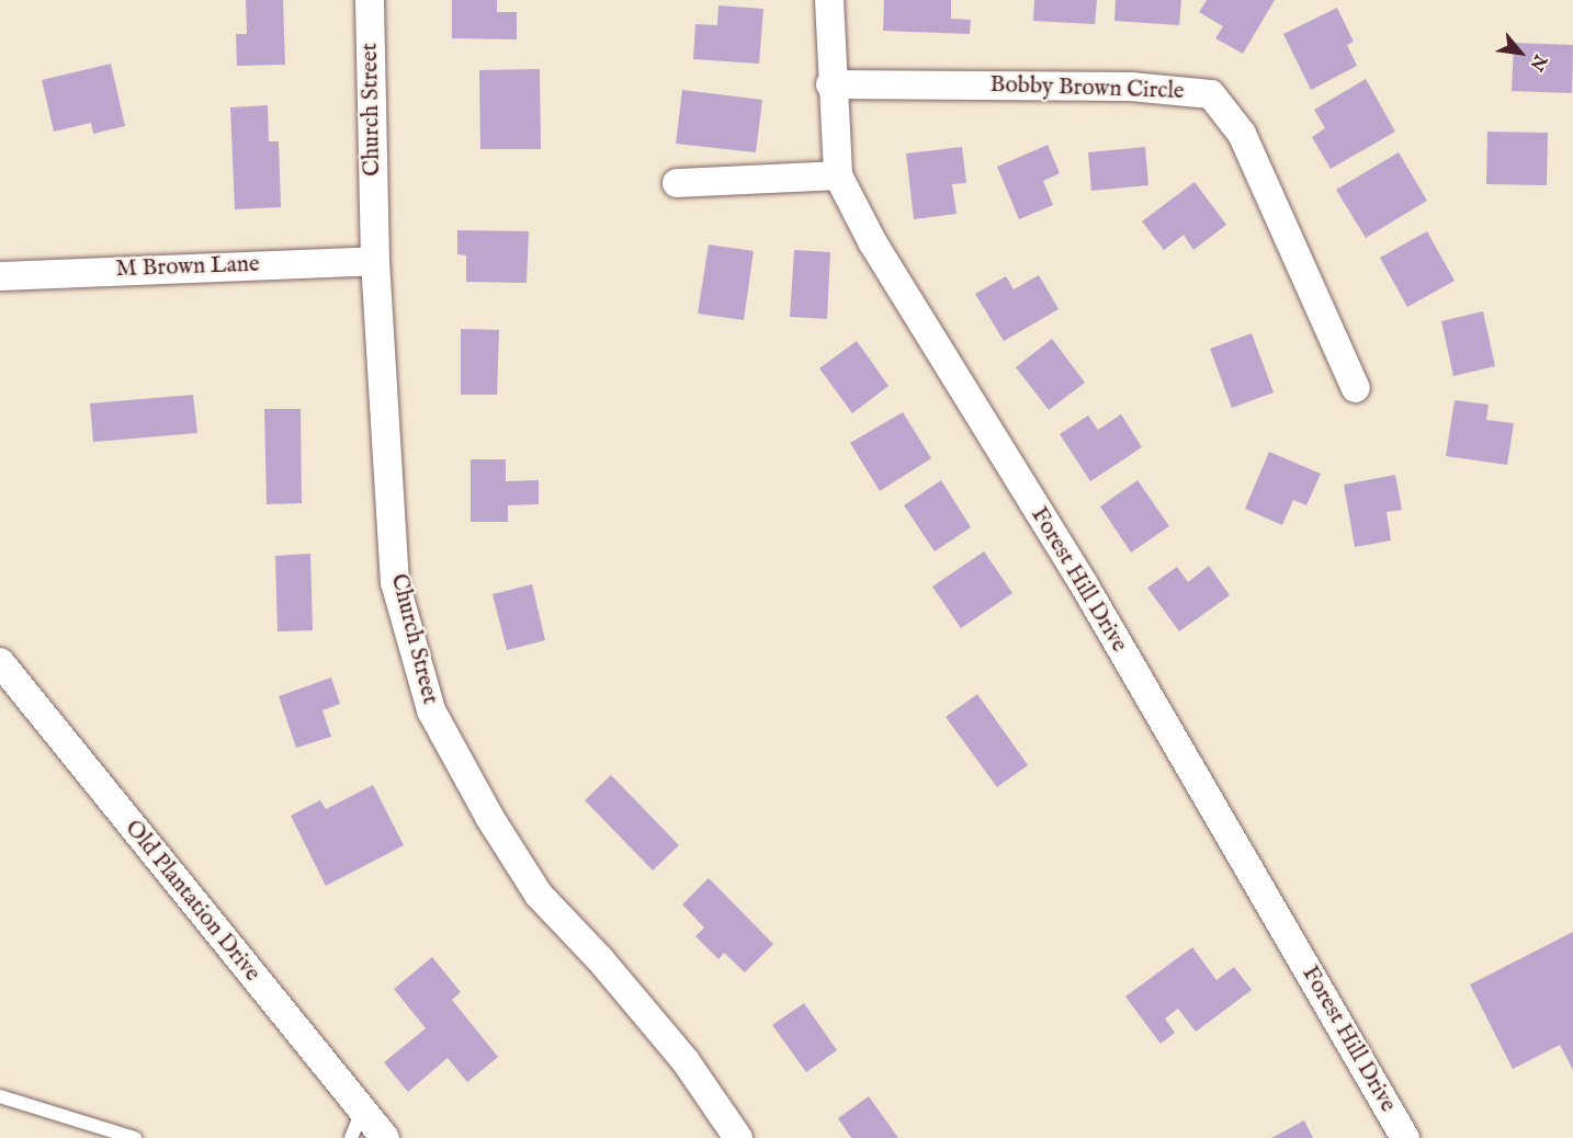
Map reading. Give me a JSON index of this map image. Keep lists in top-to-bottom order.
{
  "streets": {
    "street": [
      "Bobby Brown Circle",
      "Church Street",
      "M Brown Lane",
      "Forest Hill Drive",
      "Old Plantation Drive"
    ]
  },
  "crossings": [
    ["Bobby Brown Circle", "Forest Hill Drive"],
    ["Church Street", "M Brown Lane"]
  ],
  "north": "bottom right"
}
